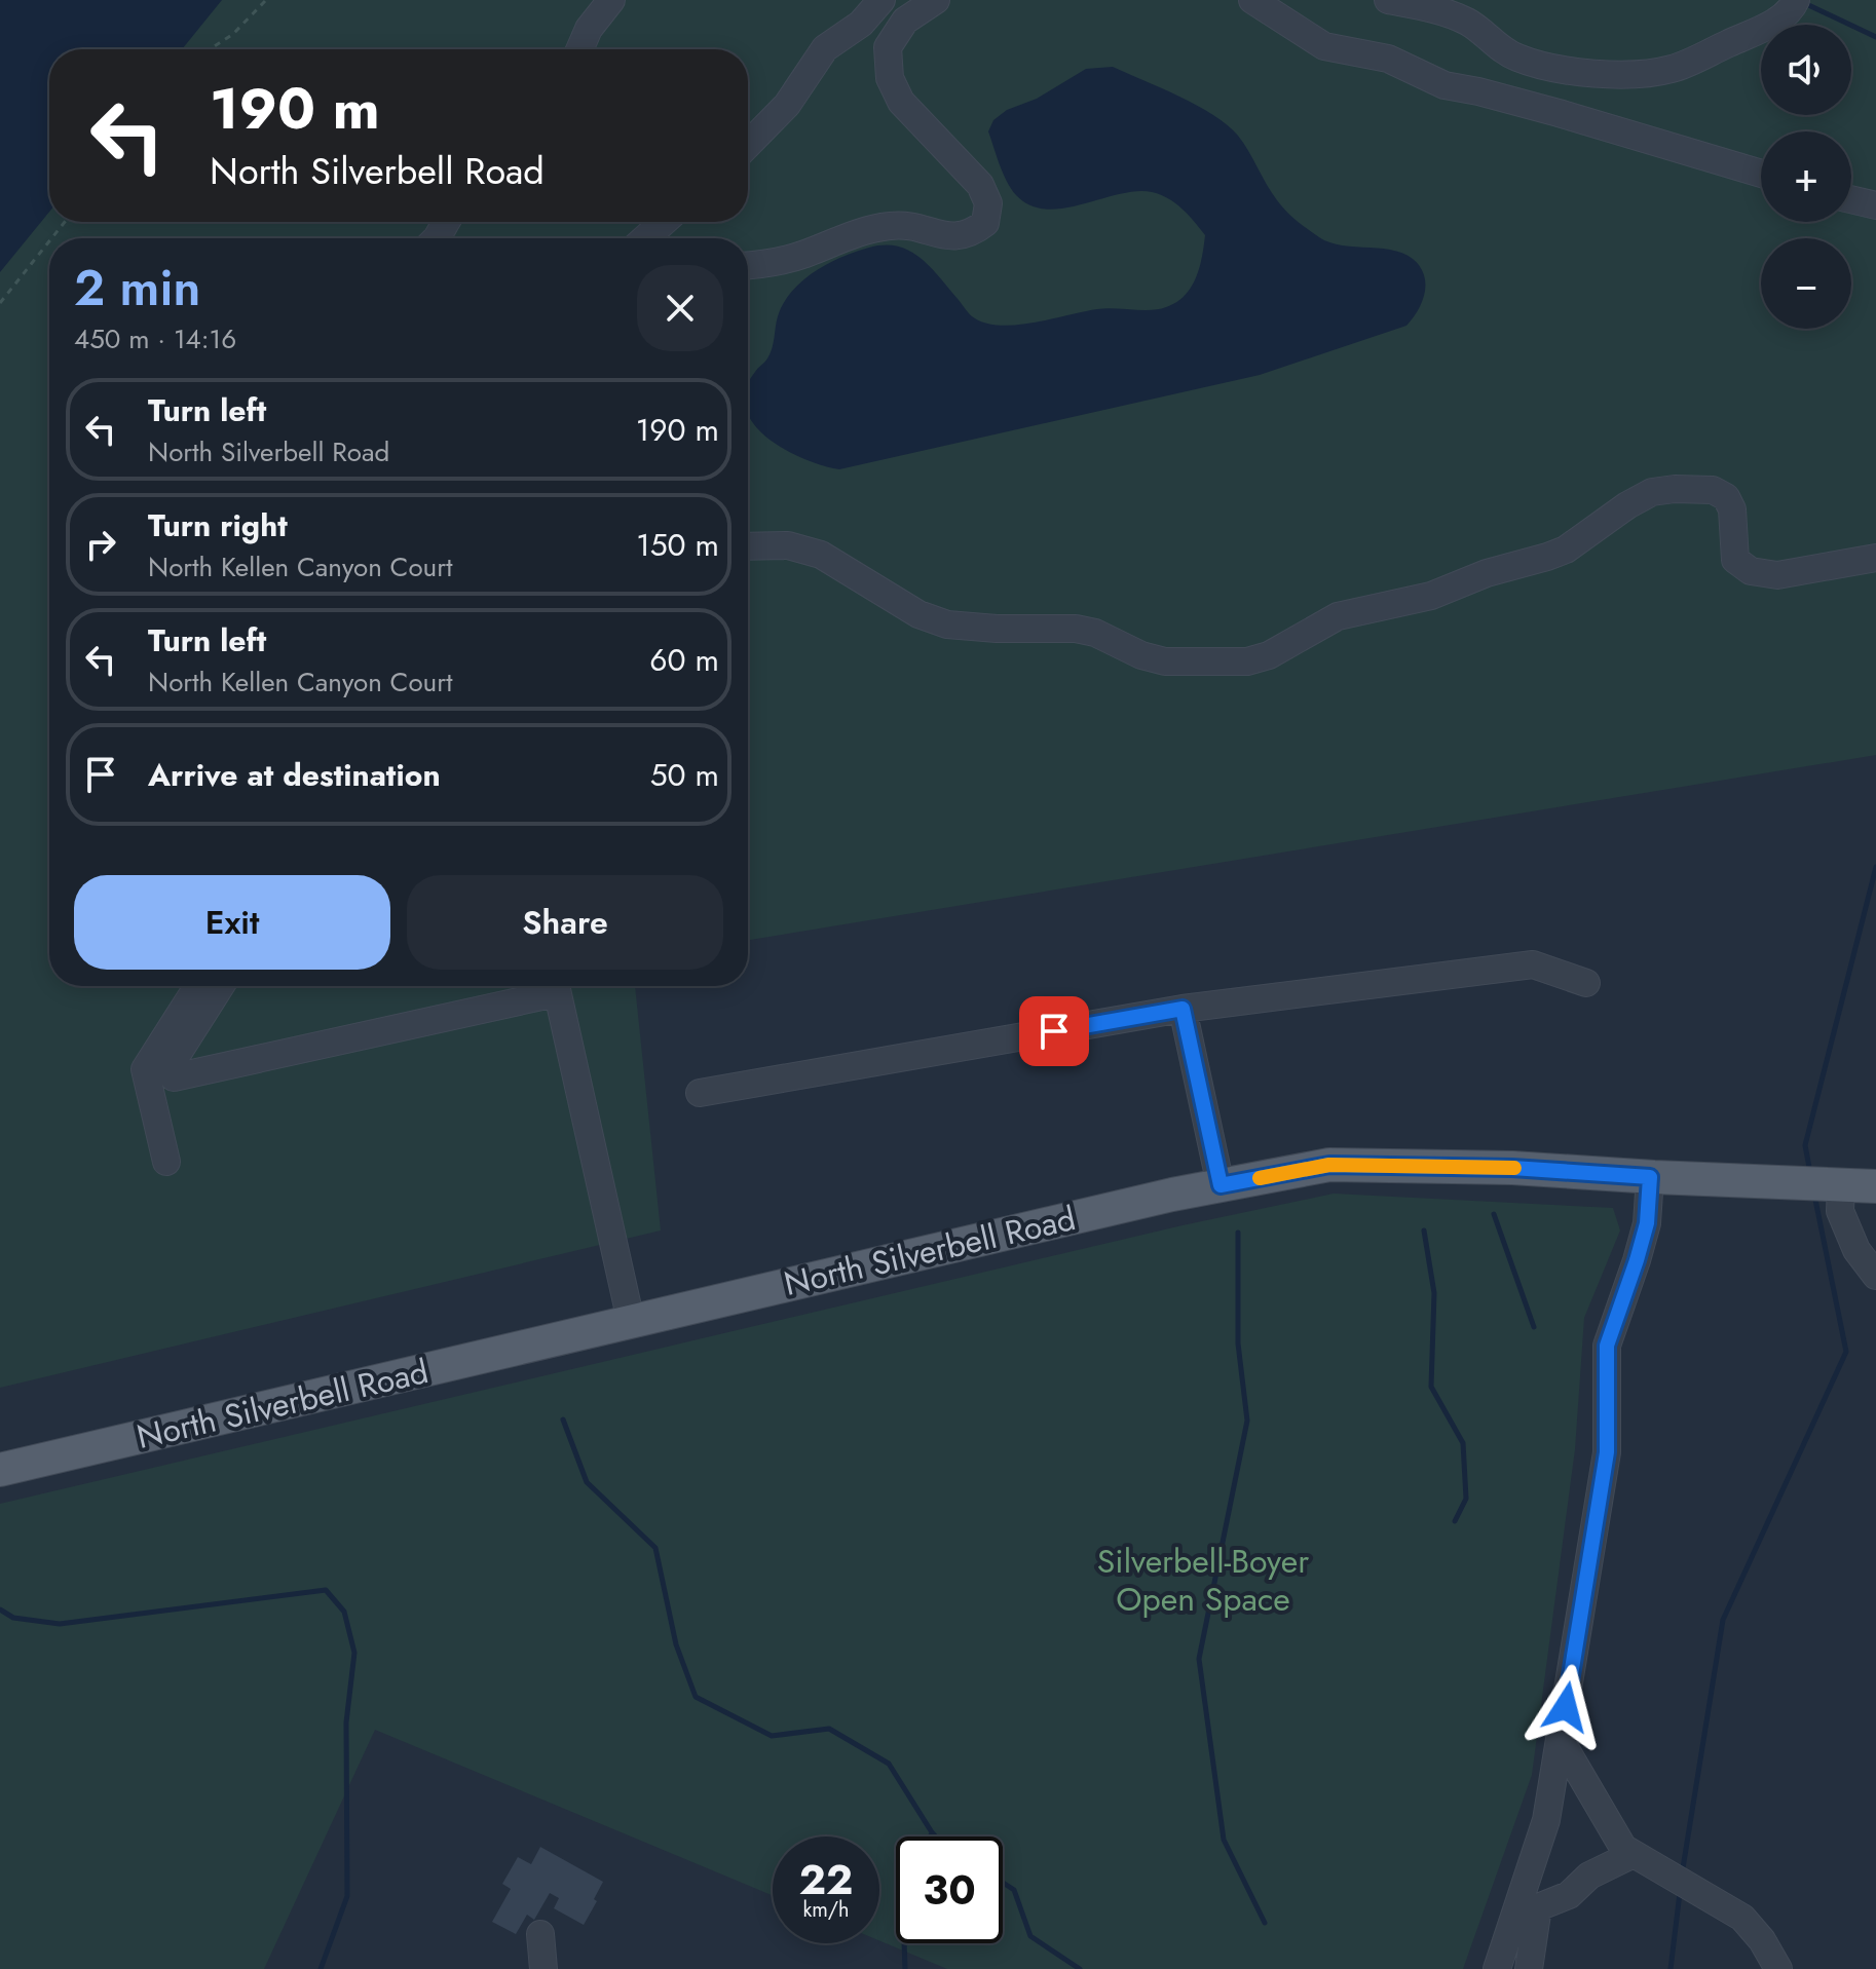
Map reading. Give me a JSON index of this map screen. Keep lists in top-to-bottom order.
{
  "streets": {
    "main road": ["North Silverbell Road"]
  },
  "parks": ["Silverbell-Boyer Open Space"],
  "page": {
    "map_buttons": ["+", "−"],
    "turn": ["190 m", "North Silverbell Road"],
    "heading": ["2 min", "450 m · 14:16"],
    "list": [
      {
        "name": "Turn left",
        "note": "North Silverbell Road",
        "value": "190 m"
      },
      {
        "name": "Turn right",
        "note": "North Kellen Canyon Court",
        "value": "150 m"
      },
      {
        "name": "Turn left",
        "note": "North Kellen Canyon Court",
        "value": "60 m"
      },
      {
        "name": "Arrive at destination",
        "value": "50 m"
      }
    ],
    "buttons": ["Exit", "Share"],
    "speed": "22 km/h",
    "limit": "30"
  }
}
